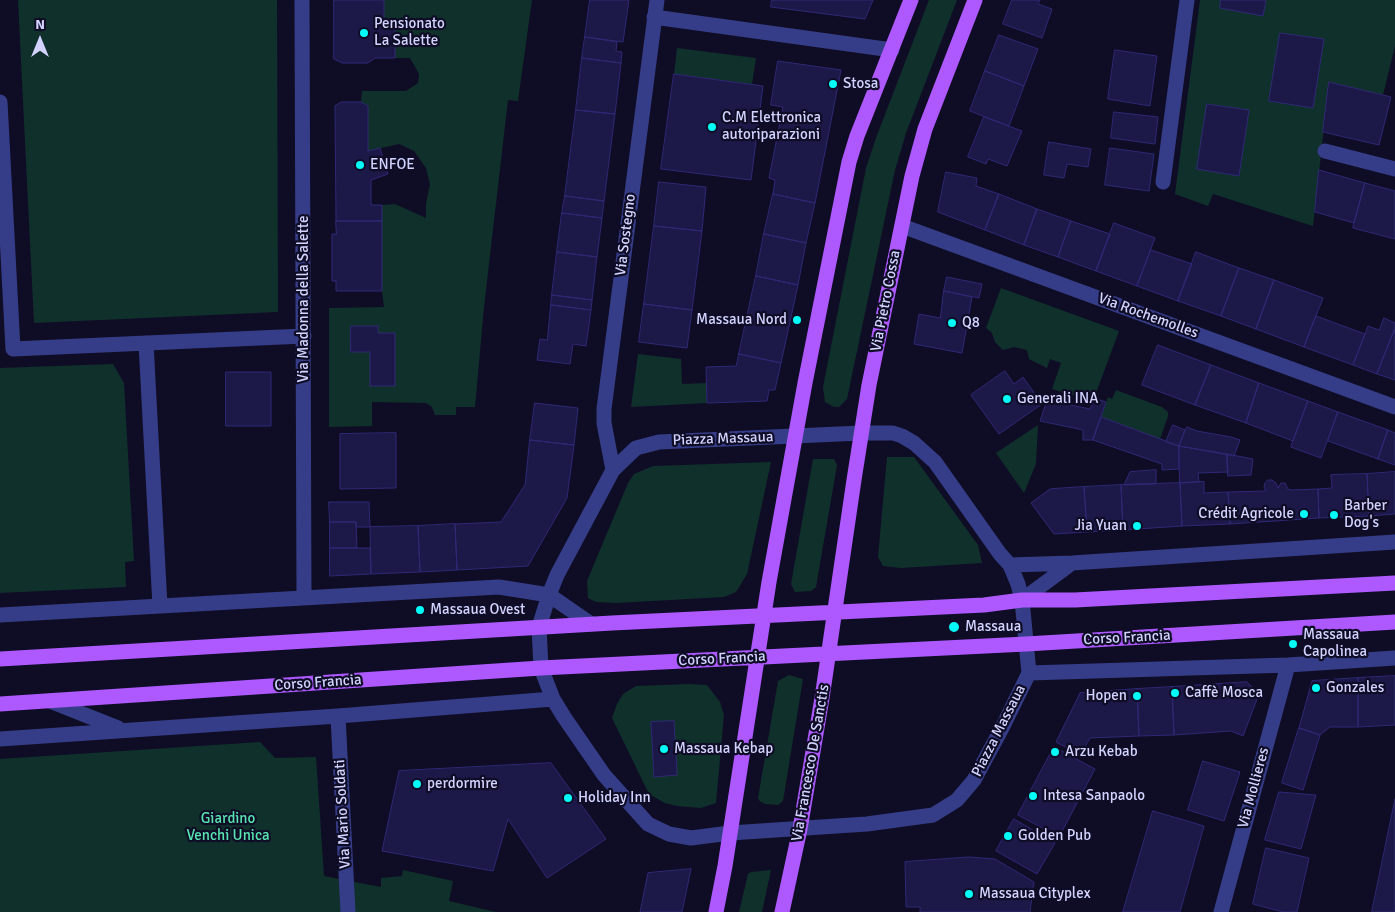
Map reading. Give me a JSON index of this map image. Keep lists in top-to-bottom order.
{
  "streets": {
    "main road": ["Via Pietro Cossa", "Corso Francia", "Via Francesco De Sanctis"],
    "street": [
      "Via Sostegno",
      "Via Madonna della Salette",
      "Via Rochemolles",
      "Piazza Massaua",
      "Via Mollieres",
      "Via Mario Soldati"
    ]
  },
  "crossings": [
    ["Via Sostegno", "Piazza Massaua"],
    ["Via Pietro Cossa", "Via Rochemolles"],
    ["Via Pietro Cossa", "Piazza Massaua"],
    ["Via Pietro Cossa", "Via Francesco De Sanctis"],
    ["Piazza Massaua", "Corso Francia"],
    ["Piazza Massaua", "Via Francesco De Sanctis"],
    ["Corso Francia", "Via Francesco De Sanctis"],
    ["Corso Francia", "Via Mollieres"],
    ["Corso Francia", "Via Mario Soldati"]
  ],
  "parks": ["Giardino Venchi Unica"],
  "places": [
    "Pensionato La Salette",
    "Stosa",
    "C.M Elettronica autoriparazioni",
    "ENFOE",
    "Massaua Nord",
    "Q8",
    "Generali INA",
    "Crédit Agricole",
    "Barber Dog's",
    "Jia Yuan",
    "Massaua Ovest",
    "Massaua",
    "Massaua Capolinea",
    "Gonzales",
    "Caffè Mosca",
    "Hopen",
    "Massaua Kebap",
    "Arzu Kebab",
    "perdormire",
    "Intesa Sanpaolo",
    "Holiday Inn",
    "Golden Pub",
    "Massaua Cityplex"
  ],
  "north": "top"
}
